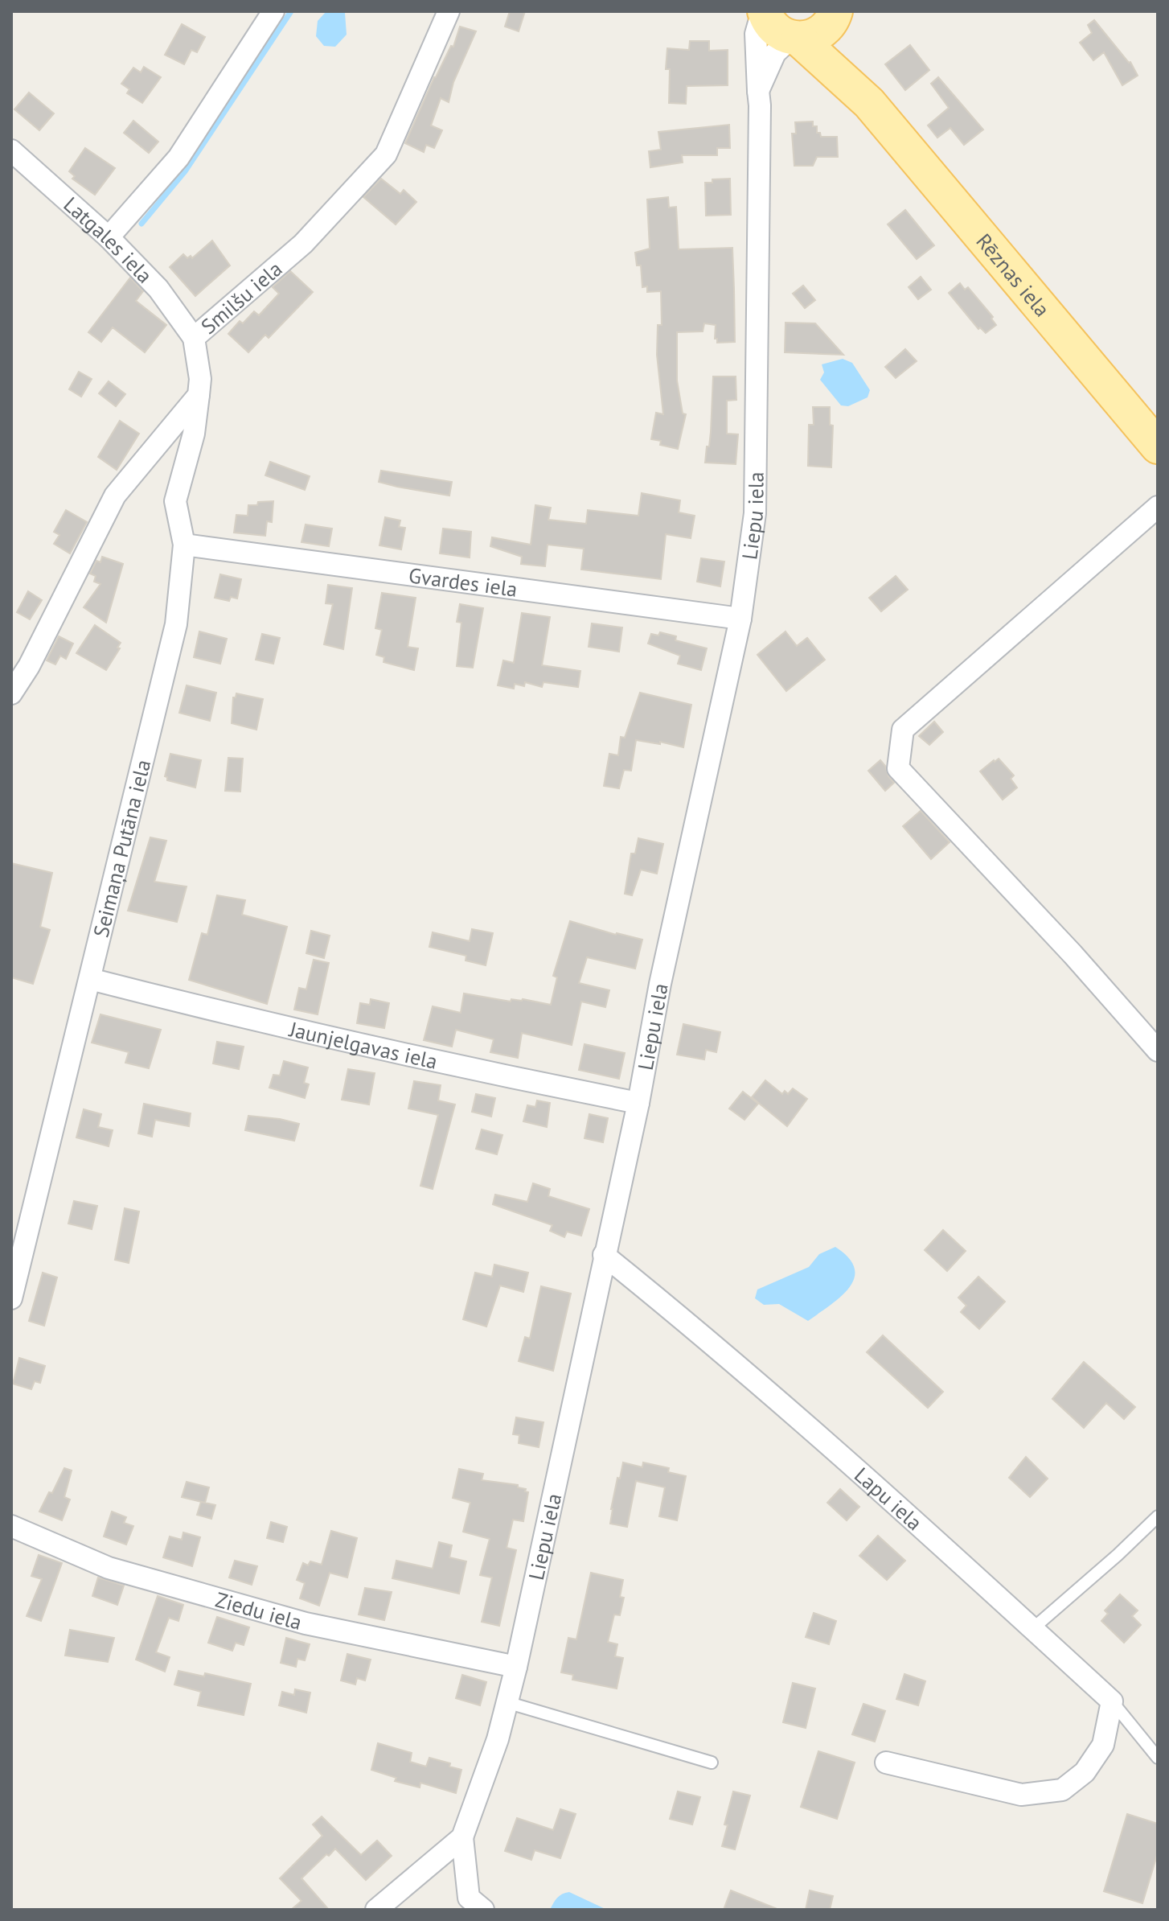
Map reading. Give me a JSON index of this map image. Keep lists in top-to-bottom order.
{
  "streets": {
    "main road": ["Rēznas iela"],
    "street": [
      "Latgales iela",
      "Smilšu iela",
      "Liepu iela",
      "Gvardes iela",
      "Seimaņa Putāna iela",
      "Jaunjelgavas iela",
      "Lapu iela",
      "Ziedu iela"
    ]
  },
  "crossings": [
    ["Latgales iela", "Smilšu iela"],
    ["Rēznas iela", "Liepu iela"],
    ["Smilšu iela", "Seimaņa Putāna iela"],
    ["Liepu iela", "Gvardes iela"],
    ["Liepu iela", "Jaunjelgavas iela"],
    ["Liepu iela", "Lapu iela"],
    ["Liepu iela", "Ziedu iela"],
    ["Gvardes iela", "Seimaņa Putāna iela"],
    ["Seimaņa Putāna iela", "Jaunjelgavas iela"]
  ]
}
